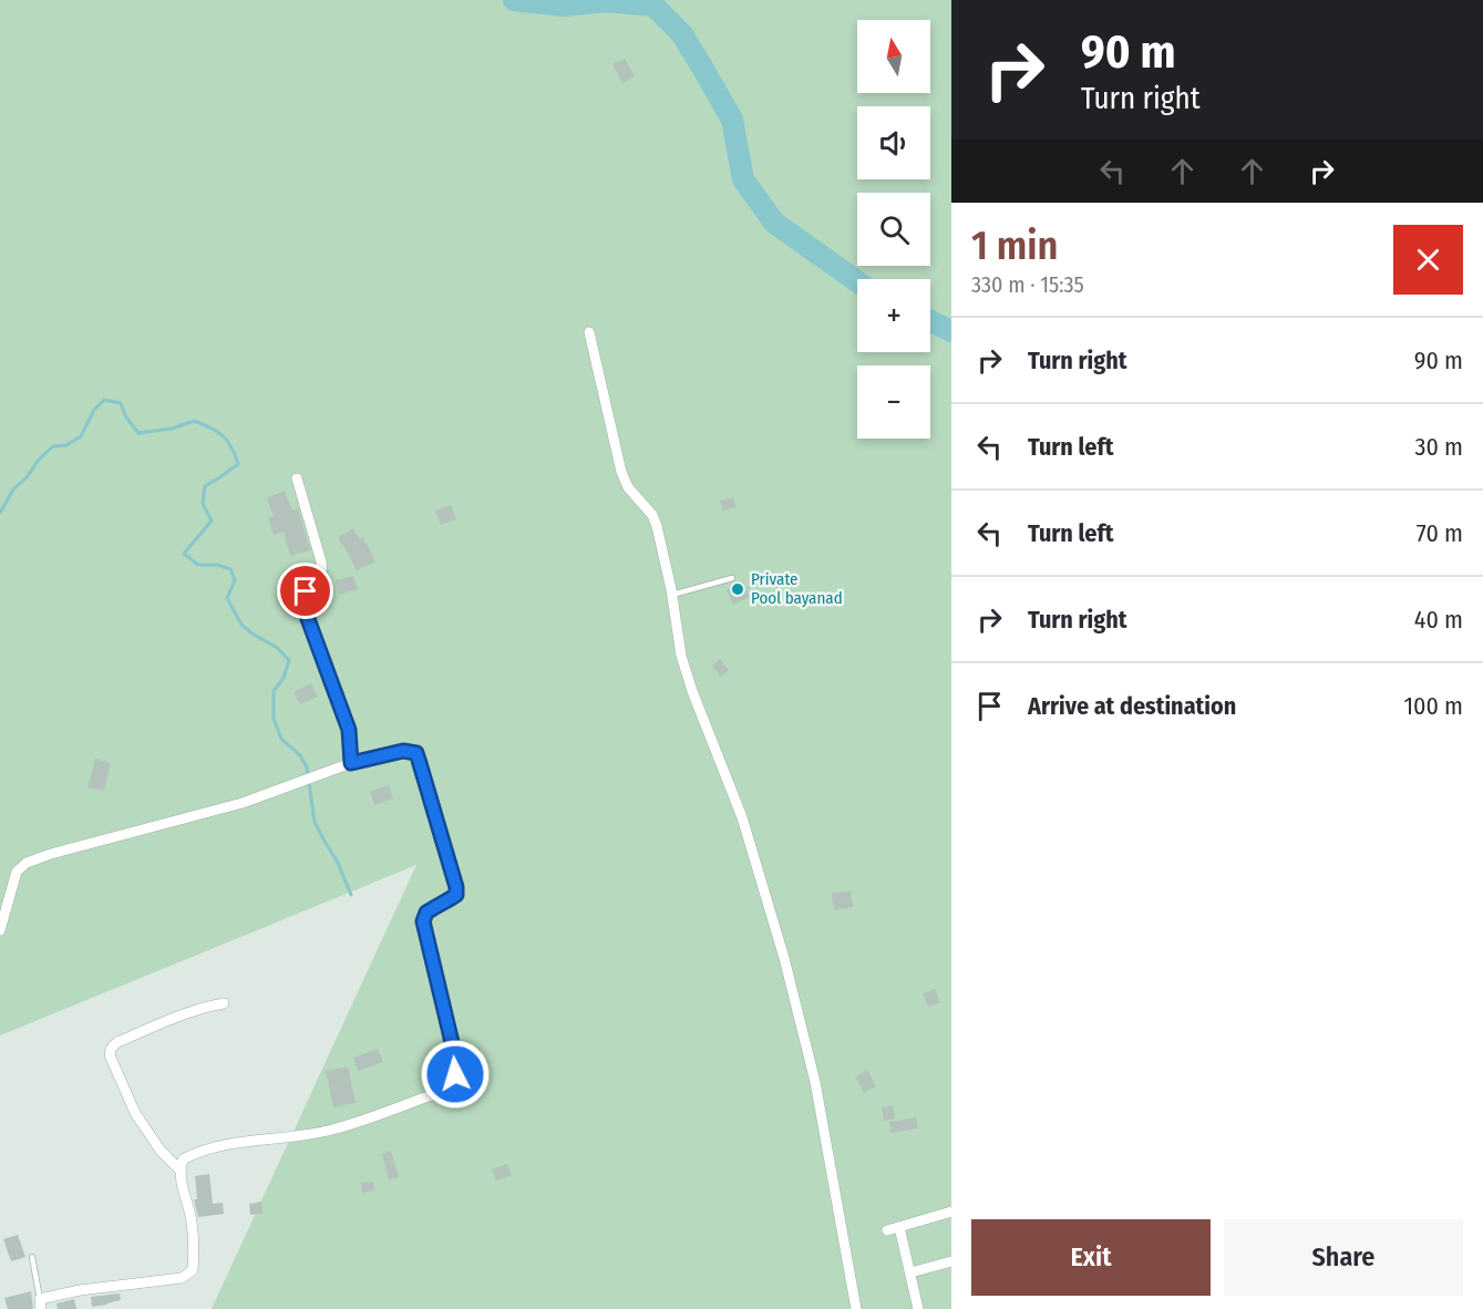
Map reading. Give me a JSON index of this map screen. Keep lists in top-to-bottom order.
{
  "places": ["Private Pool bayanad"],
  "north": "top",
  "page": {
    "turn": ["90 m", "Turn right"],
    "map_buttons": ["+", "−"],
    "heading": ["1 min", "330 m · 15:35"],
    "list": [
      {
        "name": "Turn right",
        "value": "90 m"
      },
      {
        "name": "Turn left",
        "value": "30 m"
      },
      {
        "name": "Turn left",
        "value": "70 m"
      },
      {
        "name": "Turn right",
        "value": "40 m"
      },
      {
        "name": "Arrive at destination",
        "value": "100 m"
      }
    ],
    "buttons": ["Exit", "Share"]
  }
}
